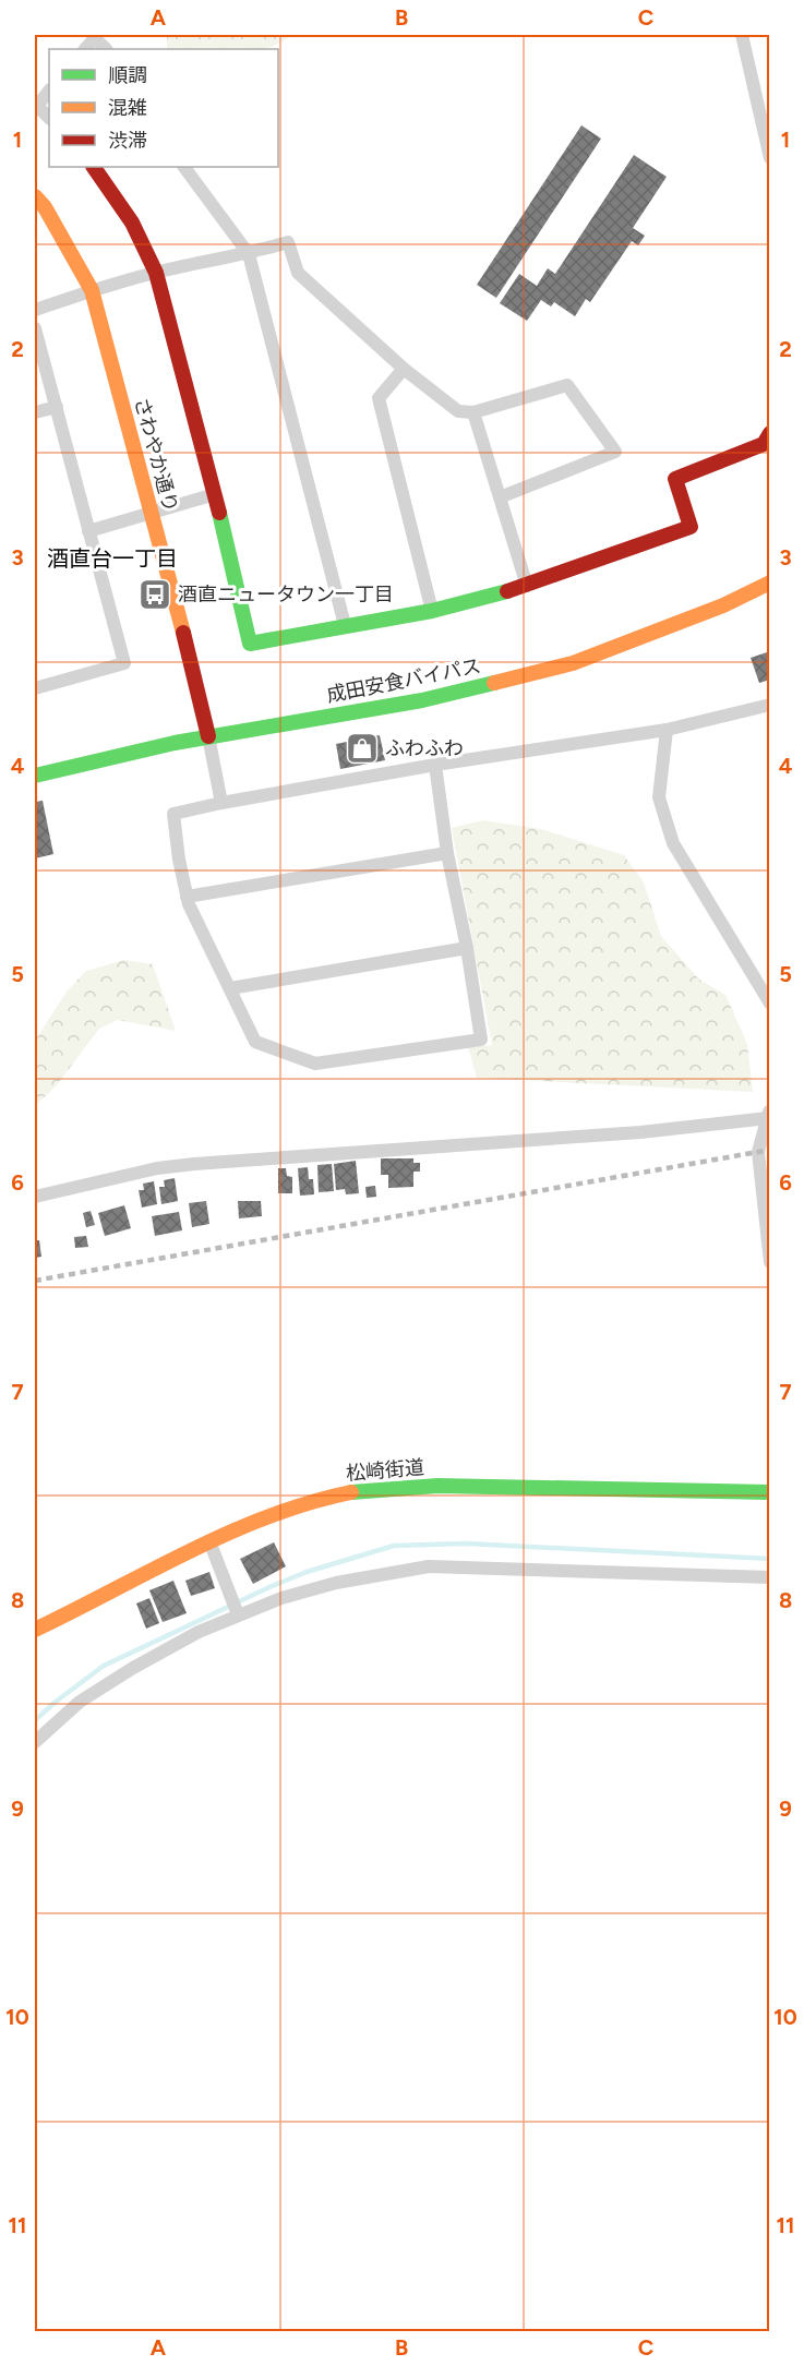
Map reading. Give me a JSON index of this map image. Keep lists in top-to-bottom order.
{
  "streets": {
    "street": ["さわやか通り", "成田安食バイパス", "松崎街道"]
  },
  "crossings": [
    ["さわやか通り", "成田安食バイパス"]
  ],
  "districts": ["酒直台一丁目"],
  "places": {
    "bus stop": ["酒直ニュータウン一丁目"],
    "shop": ["ふわふわ"]
  },
  "legend": ["順調", "混雑", "渋滞"],
  "grid": {
    "columns": ["A", "B", "C"],
    "rows": [
      "1",
      "2",
      "3",
      "4",
      "5",
      "6",
      "7",
      "8",
      "9",
      "10",
      "11"
    ]
  }
}
